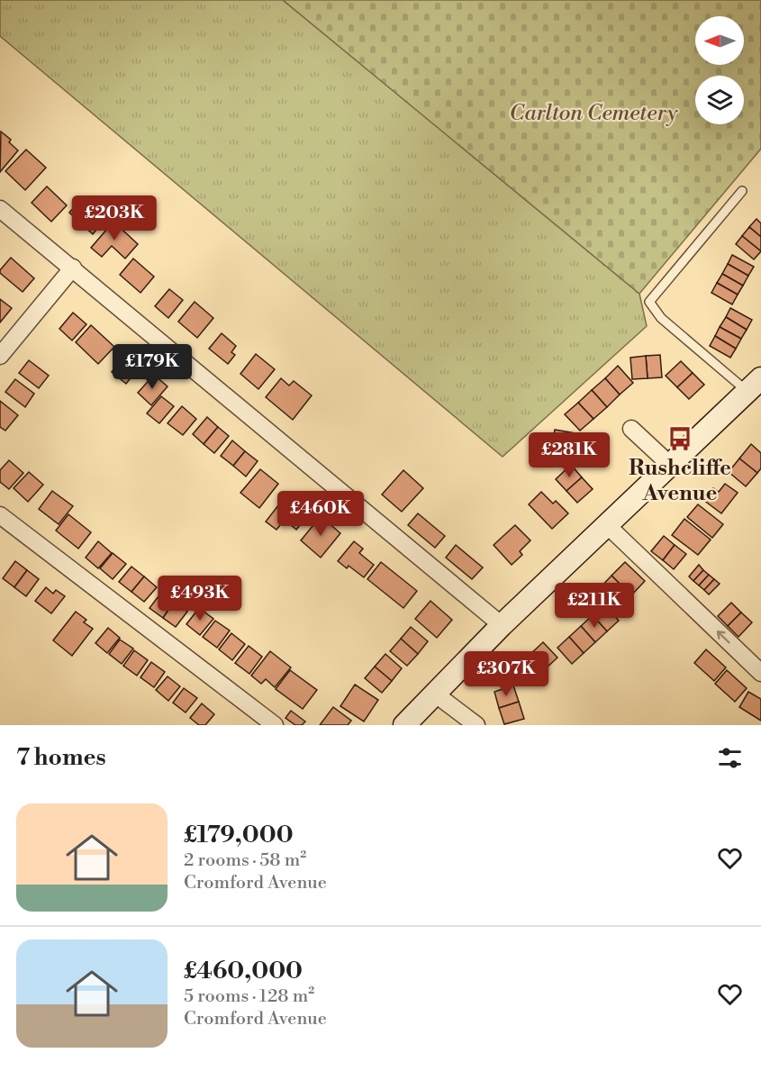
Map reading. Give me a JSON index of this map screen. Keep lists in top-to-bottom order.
{
  "parks": ["Carlton Cemetery"],
  "places": {
    "bus stop": ["Rushcliffe Avenue"]
  },
  "north": "left",
  "page": {
    "price": [
      "£203K",
      "£179K",
      "£281K",
      "£460K",
      "£493K",
      "£211K",
      "£307K"
    ],
    "heading": "7 homes",
    "list": [
      {
        "name": "£179,000",
        "note": "2 rooms · 58 m² · Cromford Avenue"
      },
      {
        "name": "£460,000",
        "note": "5 rooms · 128 m² · Cromford Avenue"
      }
    ]
  }
}
